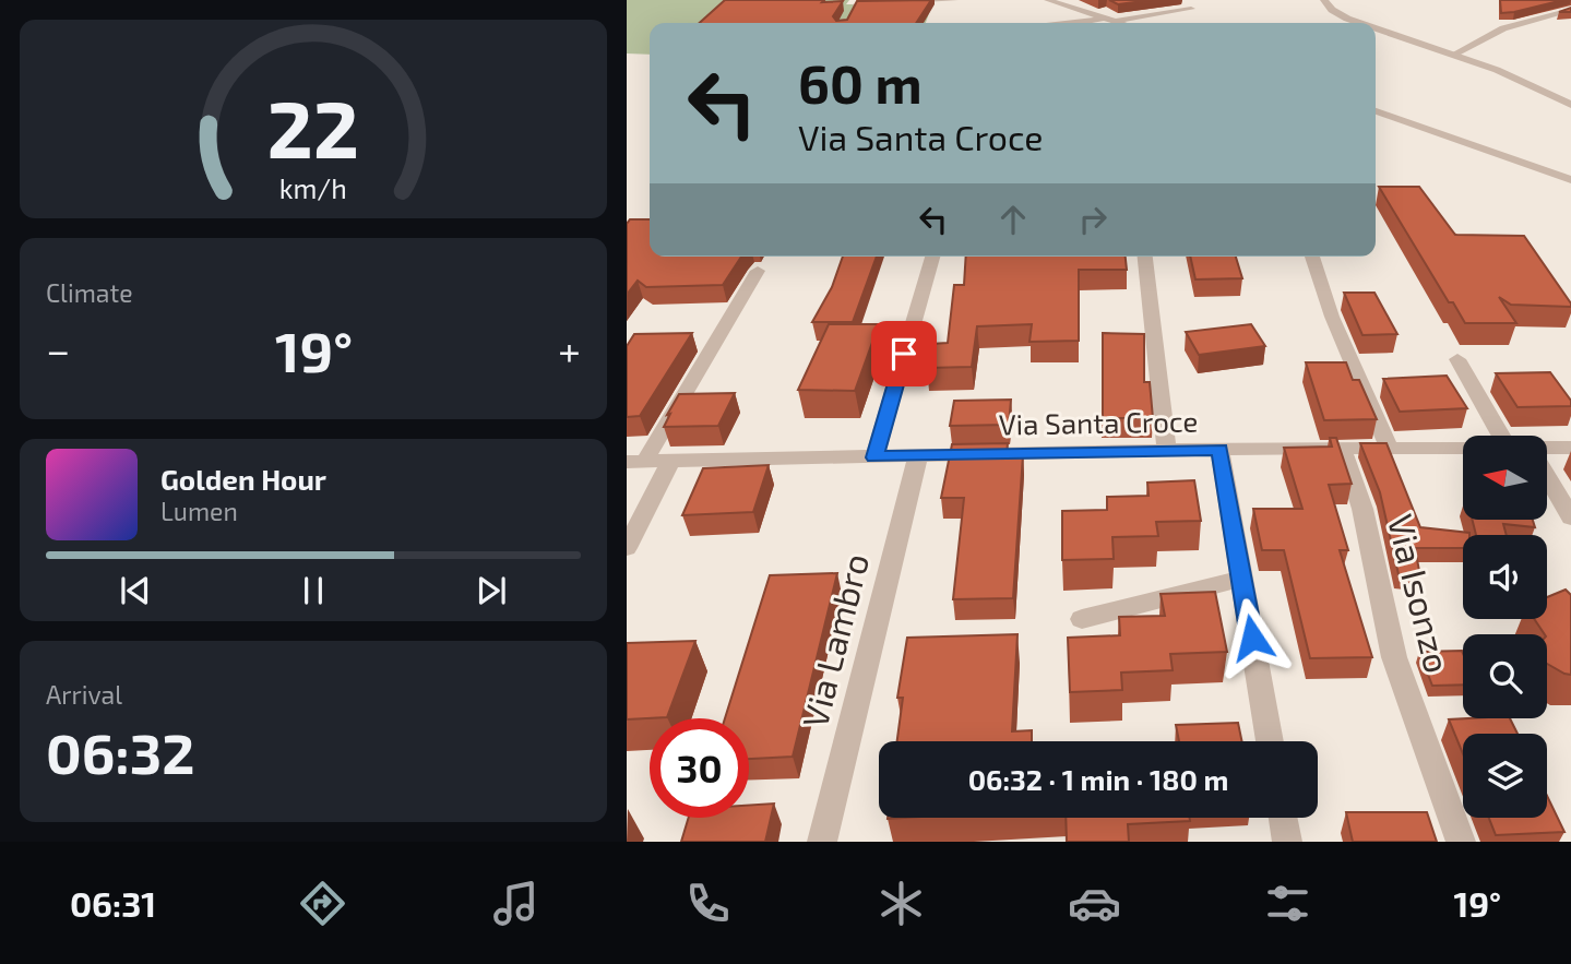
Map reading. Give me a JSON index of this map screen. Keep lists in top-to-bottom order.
{
  "streets": {
    "street": ["Via Santa Croce", "Via Isonzo", "Via Lambro"]
  },
  "crossings": [
    ["Via Santa Croce", "Via Isonzo"],
    ["Via Santa Croce", "Via Lambro"]
  ],
  "north": "left",
  "page": {
    "turn": ["60 m", "Via Santa Croce"],
    "tile": [
      "Climate",
      ["Arrival", "06:32"]
    ],
    "heat": ["−", "19°", "+"],
    "song": ["Golden Hour", "Lumen"],
    "limit": "30",
    "trip": "06:32 · 1 min · 180 m",
    "tabs": ["06:31", "19°"],
    "gauge": ["22", "km/h"]
  }
}
